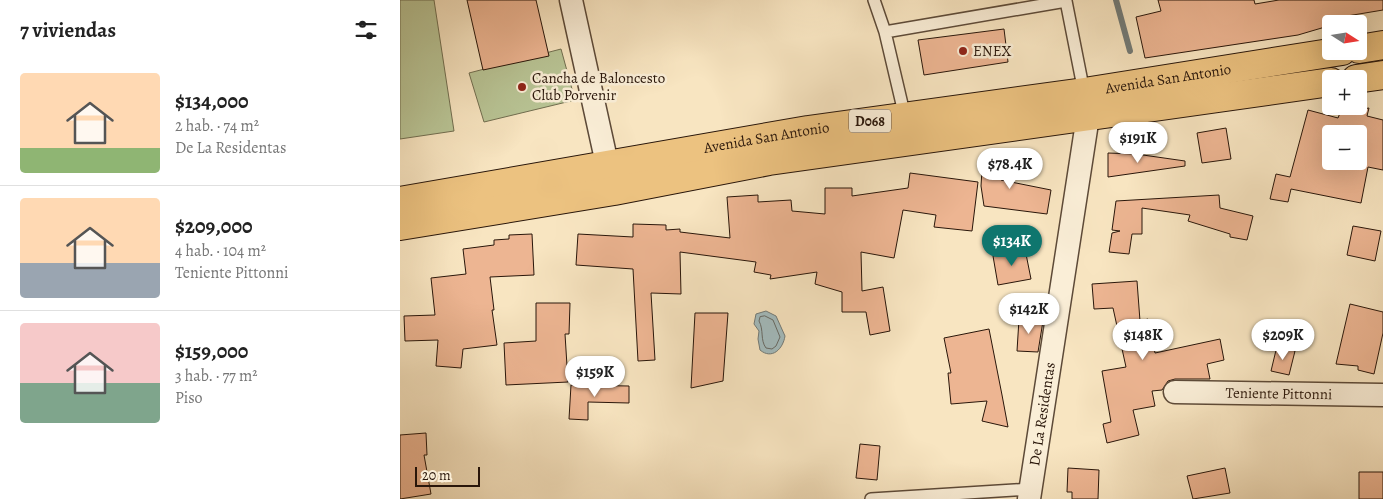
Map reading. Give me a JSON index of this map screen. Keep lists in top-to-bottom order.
{
  "streets": {
    "main road": ["Avenida San Antonio", "D068"],
    "street": ["Teniente Pittonni", "De La Residentas"]
  },
  "crossings": [
    ["Avenida San Antonio", "De La Residentas"]
  ],
  "places": ["ENEX", "Cancha de Baloncesto Club Porvenir"],
  "scale_bar": "20 m",
  "north": "right",
  "page": {
    "heading": "7 viviendas",
    "map_buttons": ["+", "−"],
    "list": [
      {
        "name": "$134,000",
        "note": "2 hab. · 74 m² · De La Residentas"
      },
      {
        "name": "$209,000",
        "note": "4 hab. · 104 m² · Teniente Pittonni"
      },
      {
        "name": "$159,000",
        "note": "3 hab. · 77 m² · Piso"
      }
    ],
    "price": [
      "$191K",
      "$78.4K",
      "$134K",
      "$142K",
      "$148K",
      "$209K",
      "$159K"
    ],
    "scale": "20 m"
  }
}
